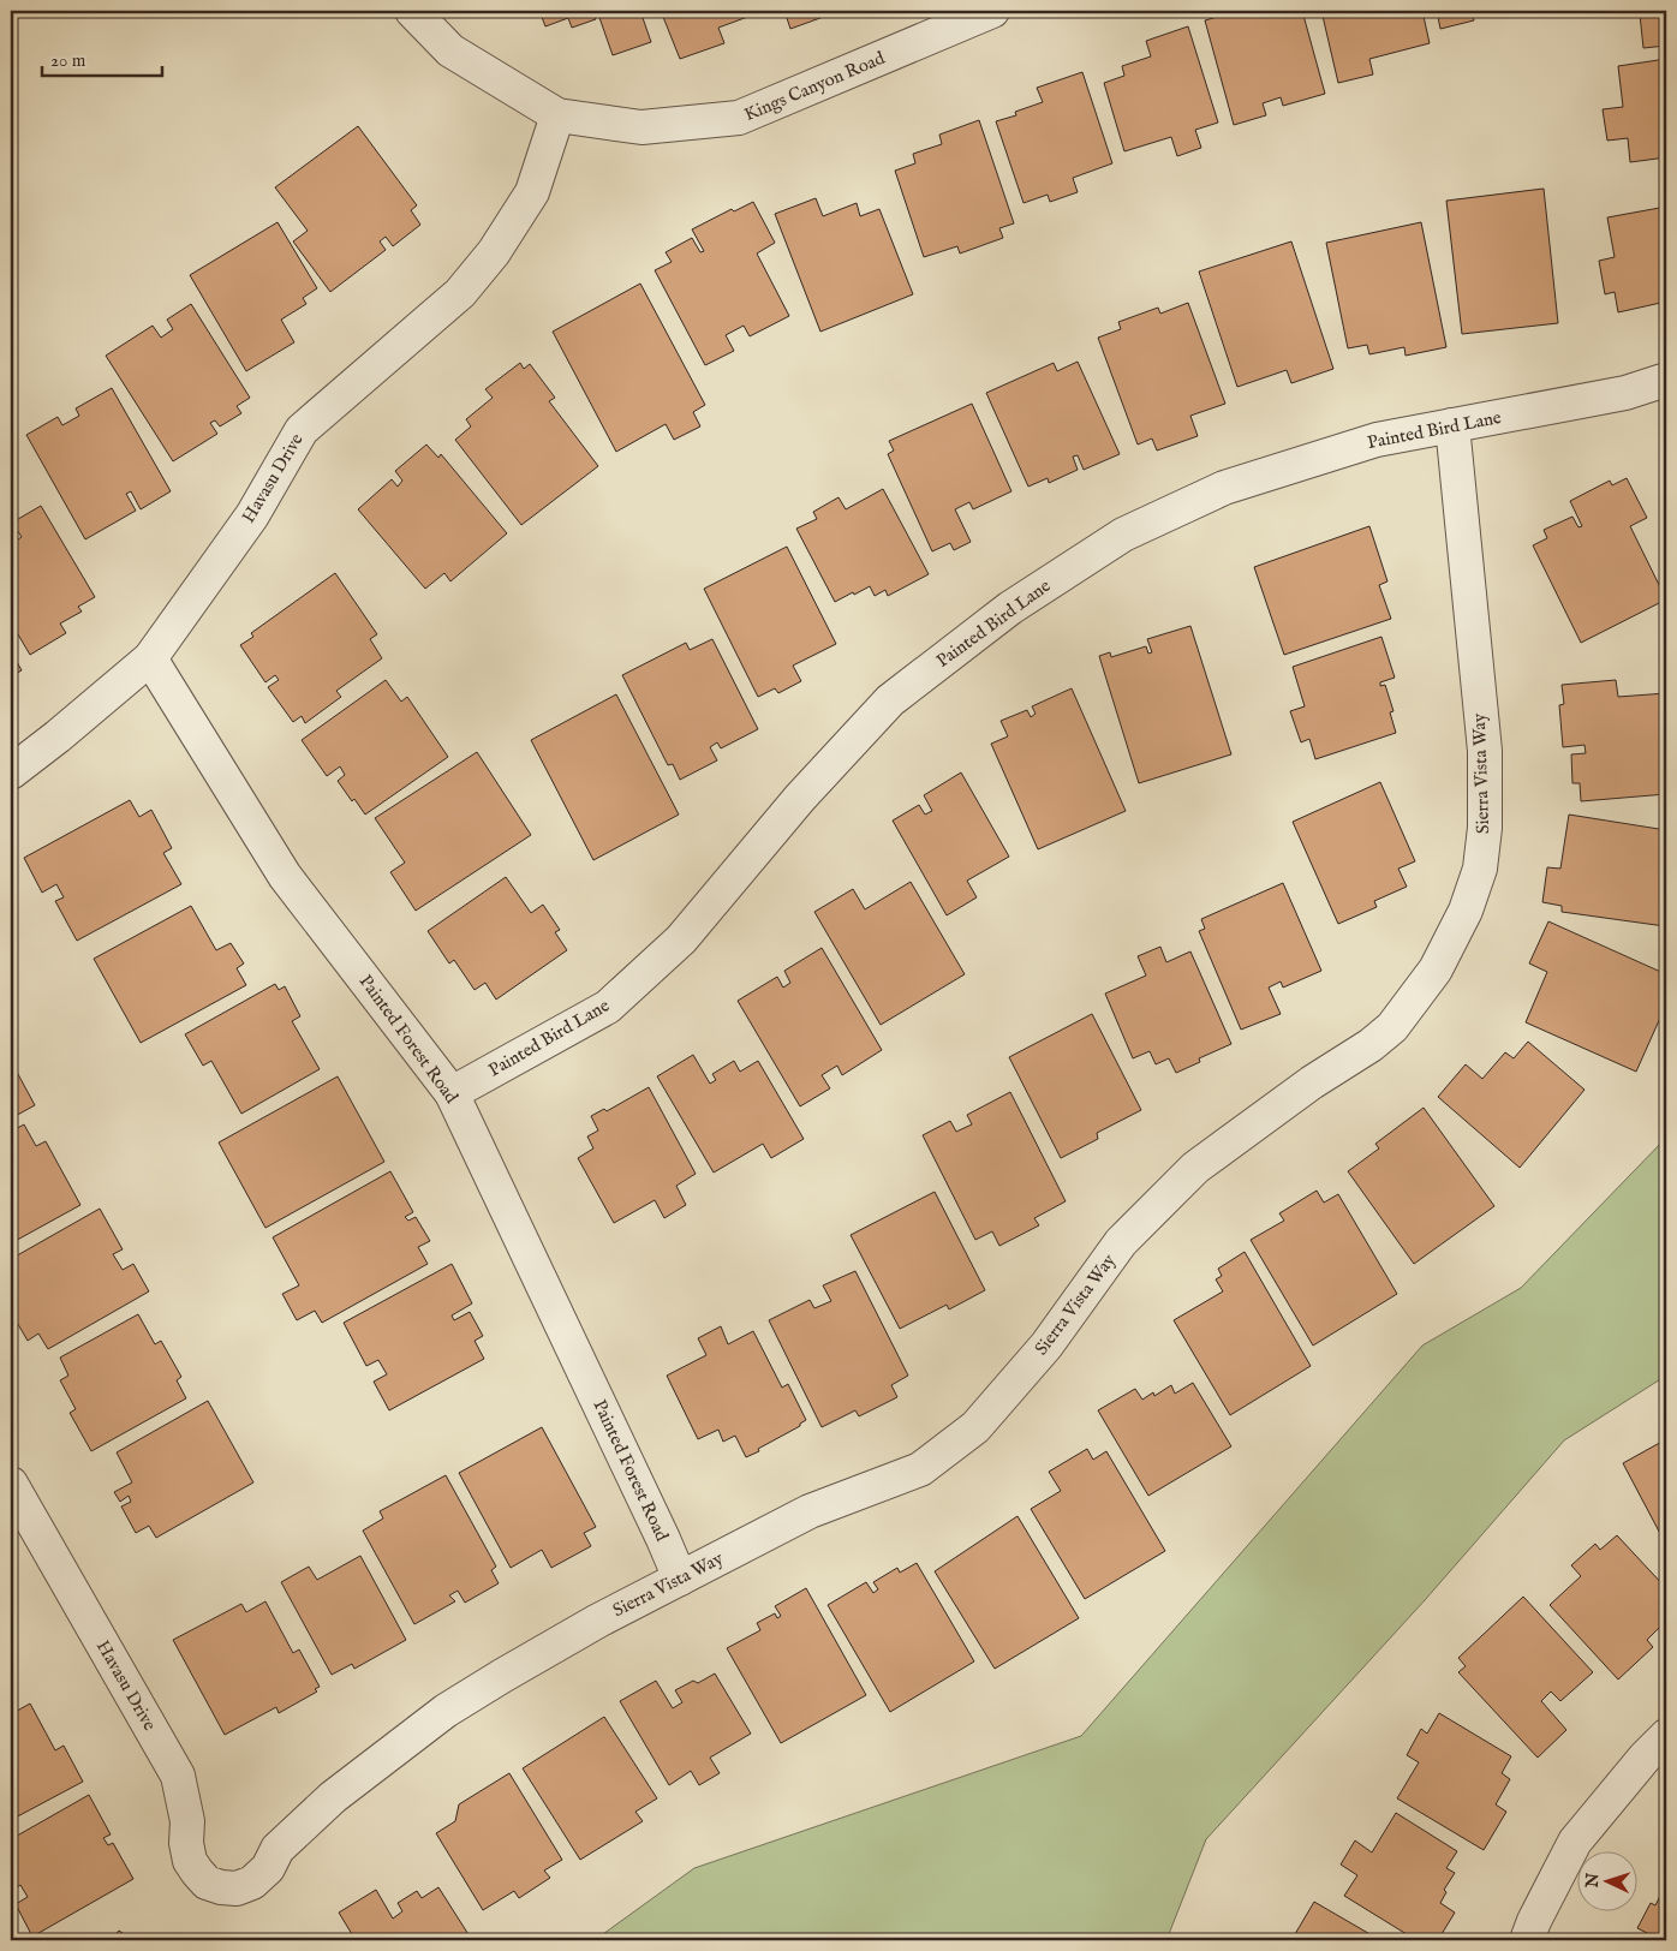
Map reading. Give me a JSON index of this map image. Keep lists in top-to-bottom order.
{
  "streets": {
    "street": [
      "Kings Canyon Road",
      "Painted Bird Lane",
      "Havasu Drive",
      "Sierra Vista Way",
      "Painted Forest Road"
    ]
  },
  "crossings": [
    ["Kings Canyon Road", "Havasu Drive"],
    ["Painted Bird Lane", "Sierra Vista Way"],
    ["Painted Bird Lane", "Painted Forest Road"],
    ["Havasu Drive", "Sierra Vista Way"],
    ["Havasu Drive", "Painted Forest Road"],
    ["Sierra Vista Way", "Painted Forest Road"]
  ],
  "scale_bar": "20 m",
  "north": "left"
}
